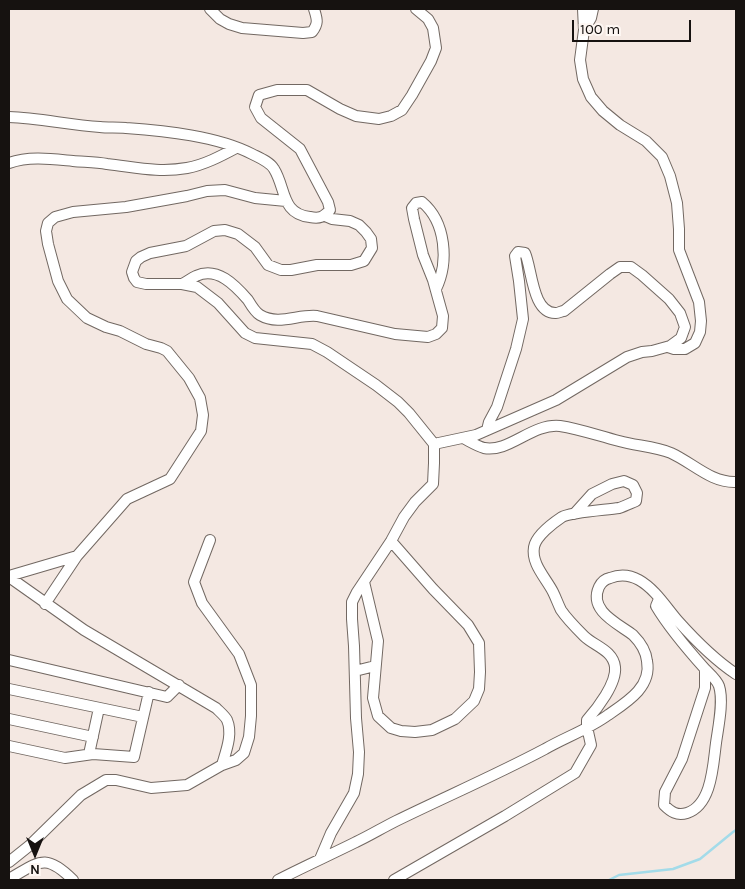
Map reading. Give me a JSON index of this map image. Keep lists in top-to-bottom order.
{
  "scale_bar": "100 m",
  "north": "bottom"
}
